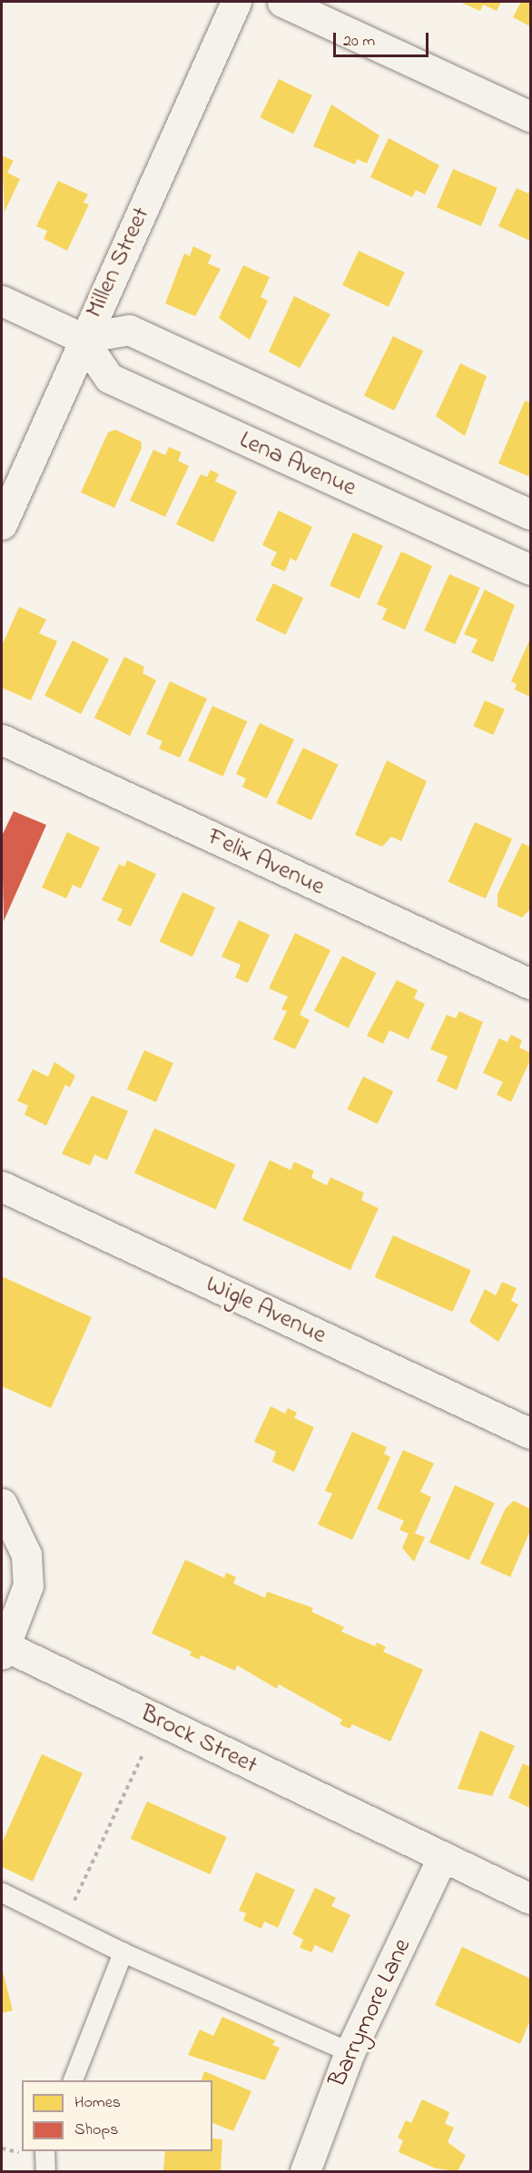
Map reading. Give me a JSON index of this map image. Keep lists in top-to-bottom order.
{
  "streets": {
    "street": [
      "Millen Street",
      "Lena Avenue",
      "Felix Avenue",
      "Wigle Avenue",
      "Brock Street",
      "Barrymore Lane"
    ]
  },
  "crossings": [
    ["Millen Street", "Lena Avenue"],
    ["Brock Street", "Barrymore Lane"]
  ],
  "legend": ["Homes", "Shops"],
  "scale_bar": "20 m"
}
